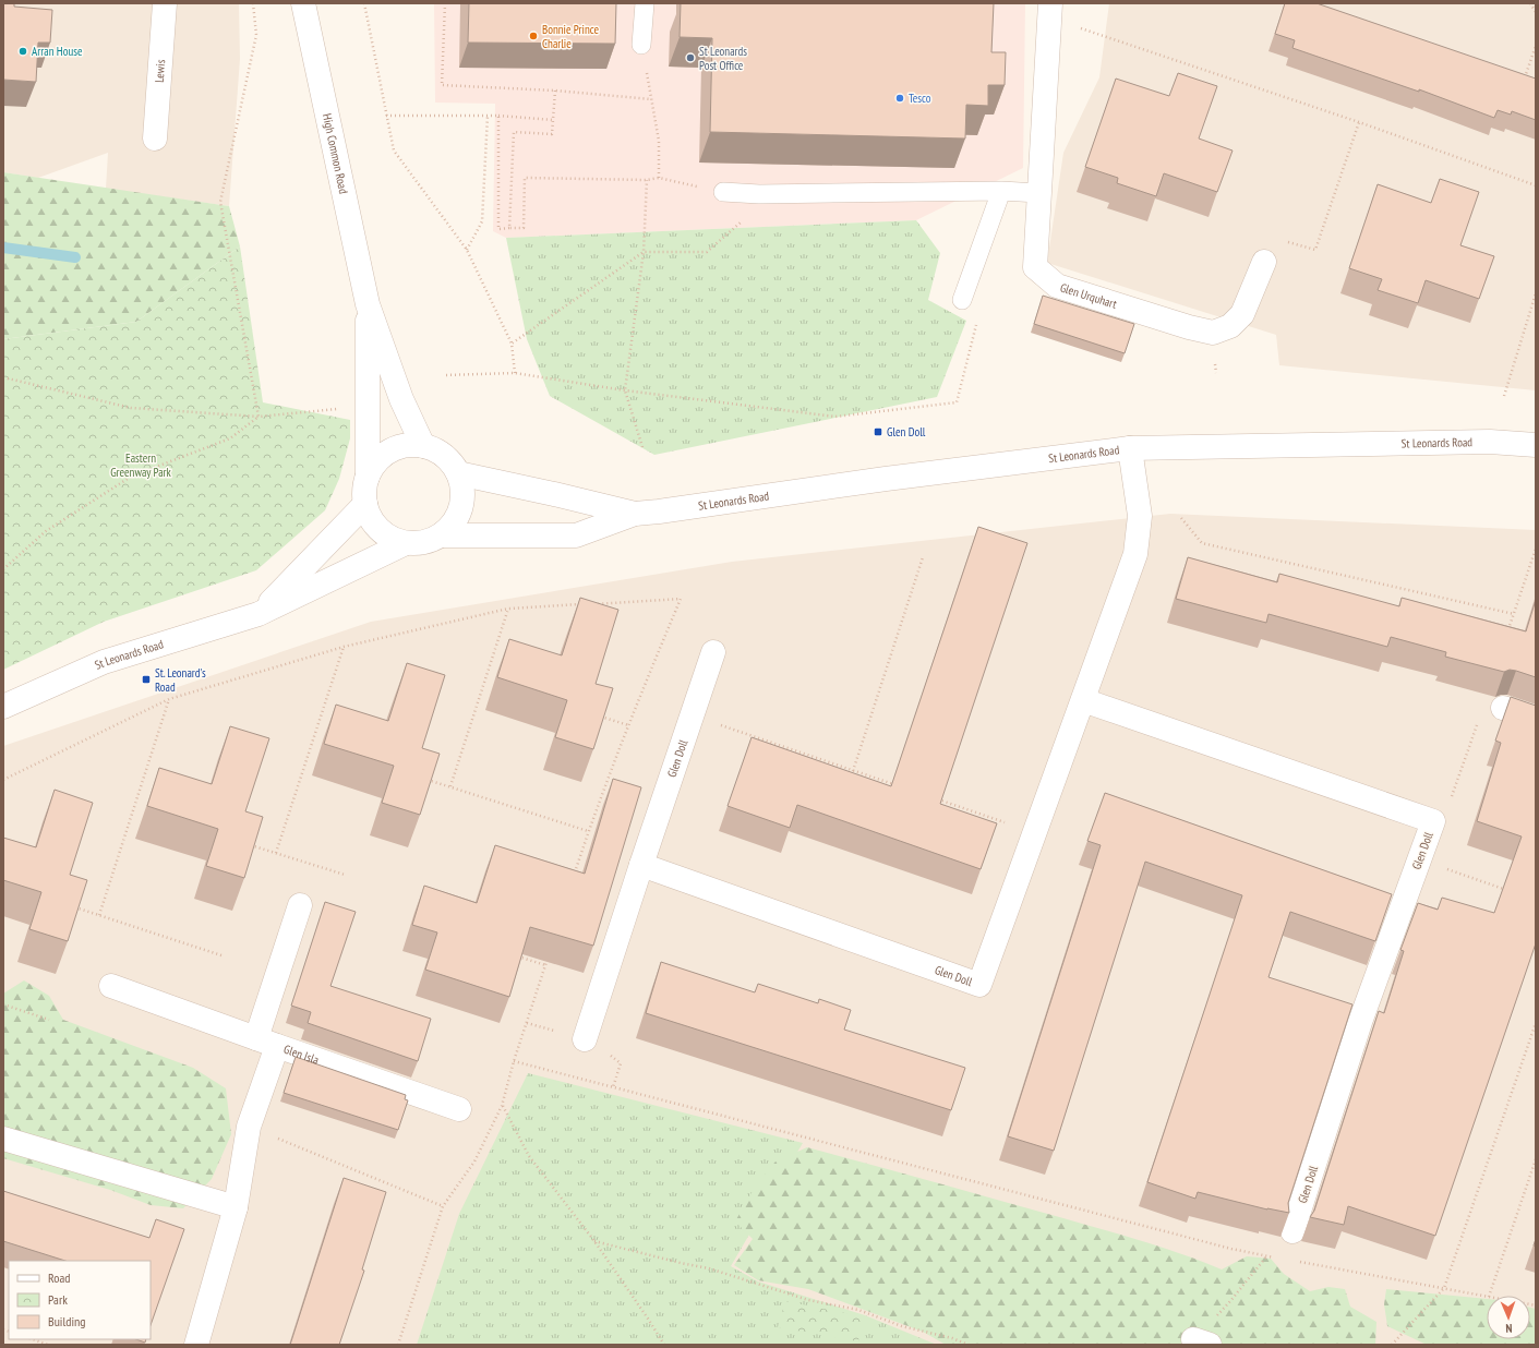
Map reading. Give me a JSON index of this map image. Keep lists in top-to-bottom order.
{
  "streets": {
    "street": [
      "Lewis",
      "High Common Road",
      "Glen Urquhart",
      "St Leonards Road",
      "Glen Doll",
      "Glen Isla"
    ]
  },
  "crossings": [
    ["High Common Road", "St Leonards Road"],
    ["St Leonards Road", "Glen Doll"]
  ],
  "parks": ["Eastern Greenway Park"],
  "places": {
    "other": [
      "Bonnie Prince Charlie",
      "Arran House",
      "St Leonards Post Office",
      "Tesco"
    ],
    "transit": ["Glen Doll", "St. Leonard's Road"]
  },
  "legend": ["Road", "Park", "Building"],
  "north": "bottom"
}
